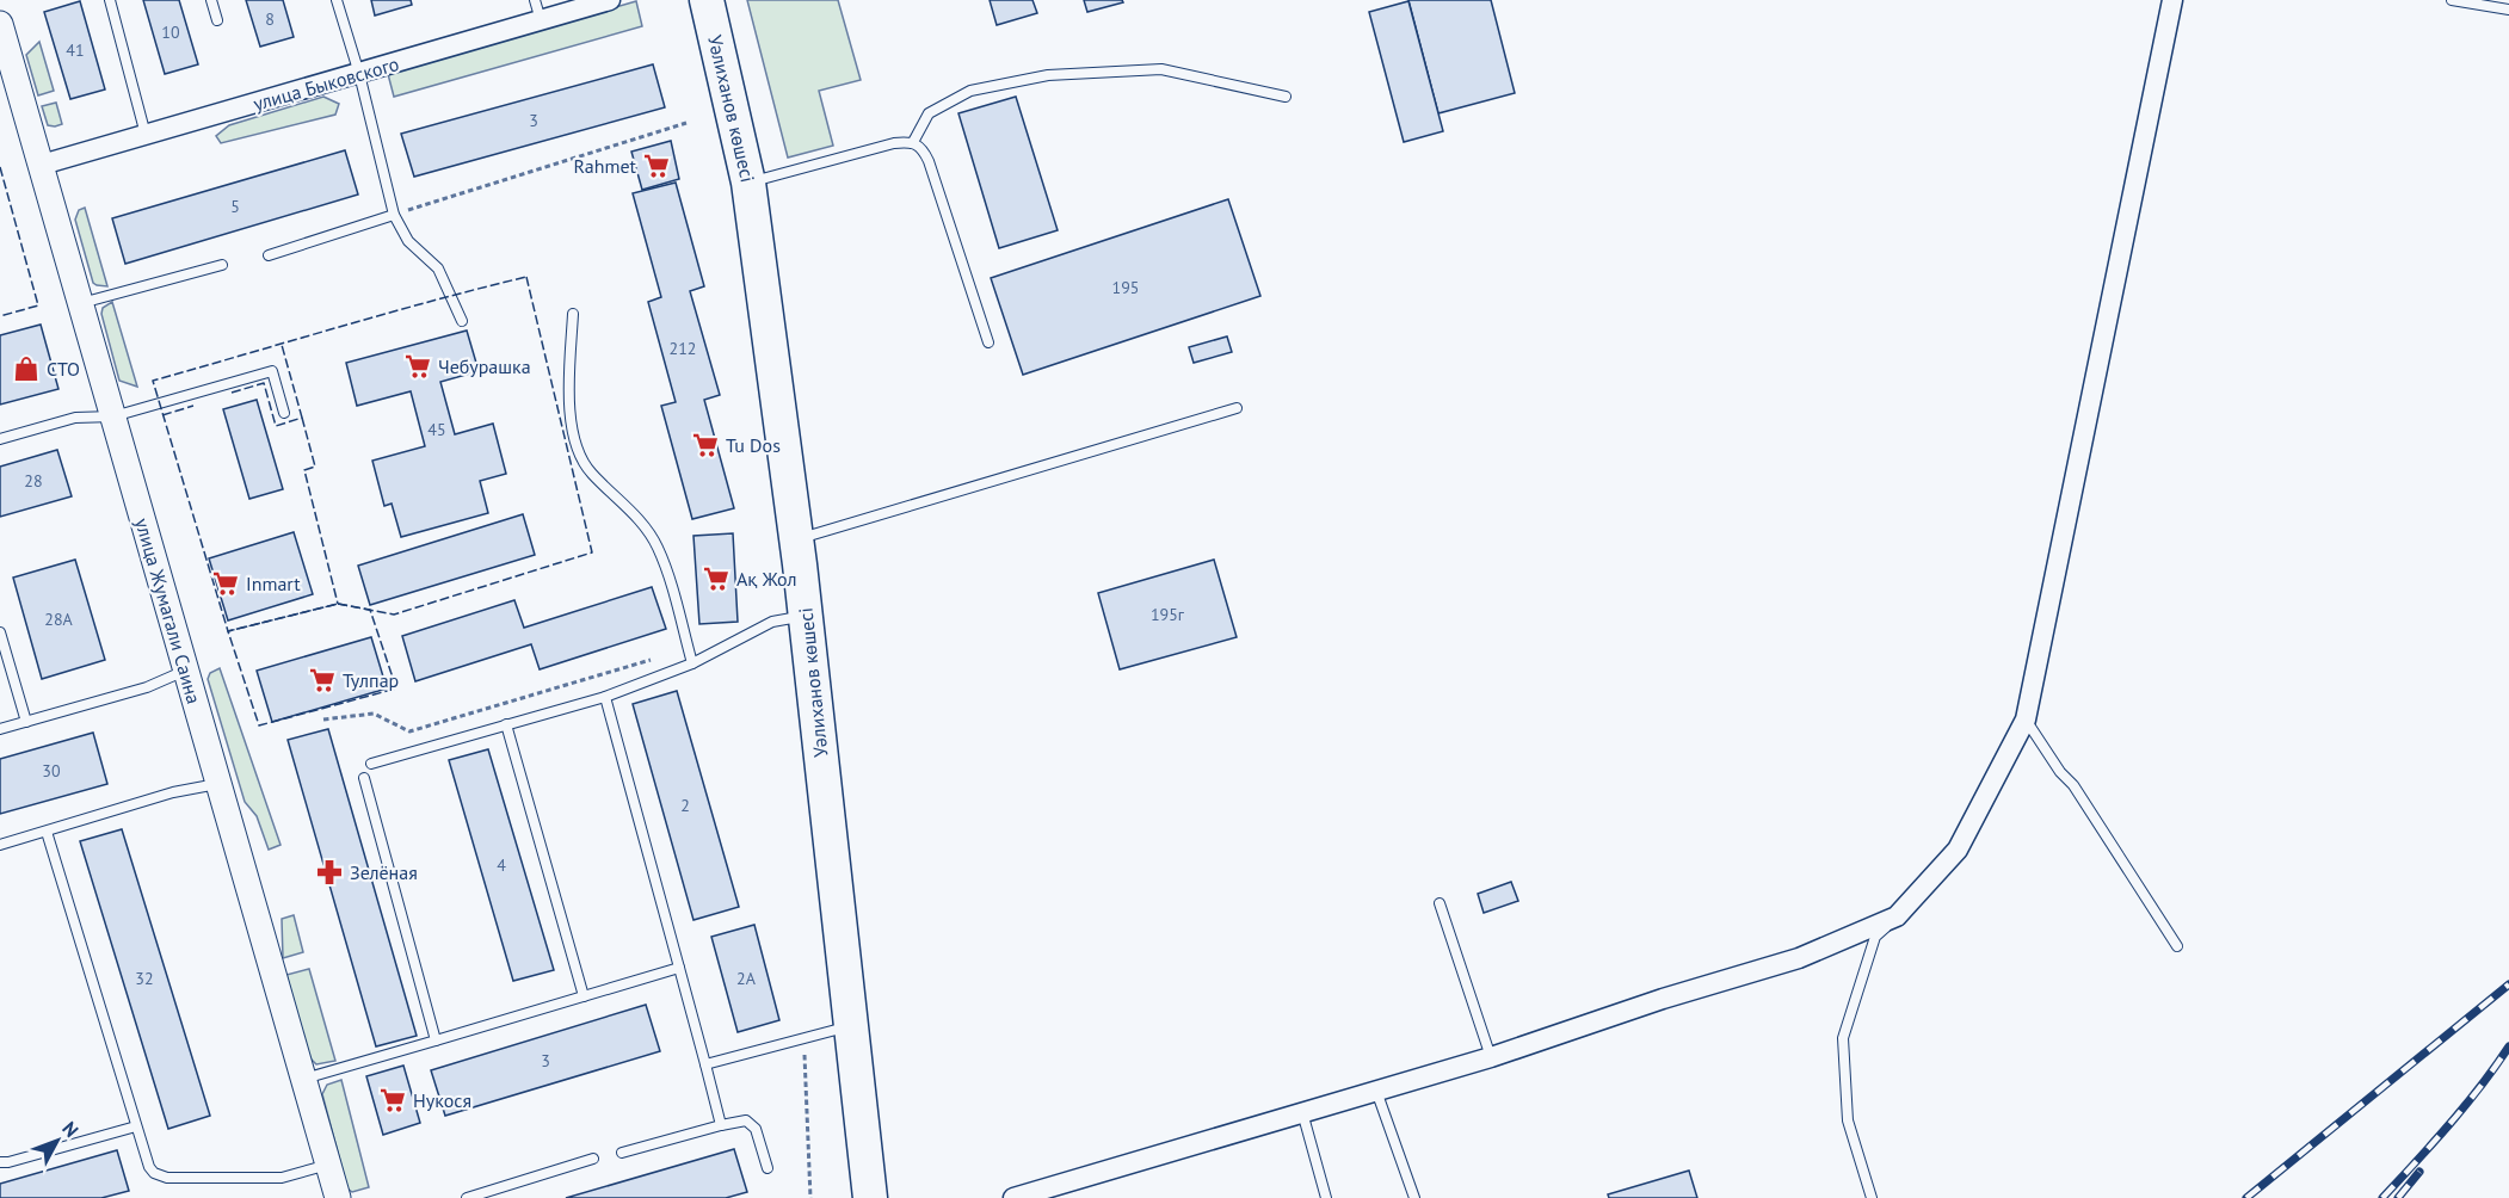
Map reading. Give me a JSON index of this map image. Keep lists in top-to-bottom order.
{
  "streets": {
    "highway": ["Уәлиханов көшесі"],
    "street": ["улица Быковского", "улица Жумагали Саина"]
  },
  "crossings": [
    ["улица Быковского", "улица Жумагали Саина"]
  ],
  "places": {
    "supermarket": [
      "Rahmet",
      "Чебурашка",
      "Tu Dos",
      "Ақ Жол",
      "Inmart",
      "Тулпар",
      "Нукося"
    ],
    "shop": ["СТО"],
    "pharmacy": ["Зелёная"]
  },
  "house_numbers": [
    "8",
    "10",
    "41",
    "3",
    "5",
    "195",
    "212",
    "45",
    "28",
    "195г",
    "28А",
    "30",
    "2",
    "4",
    "32",
    "2А",
    "3"
  ],
  "north": "top right"
}
